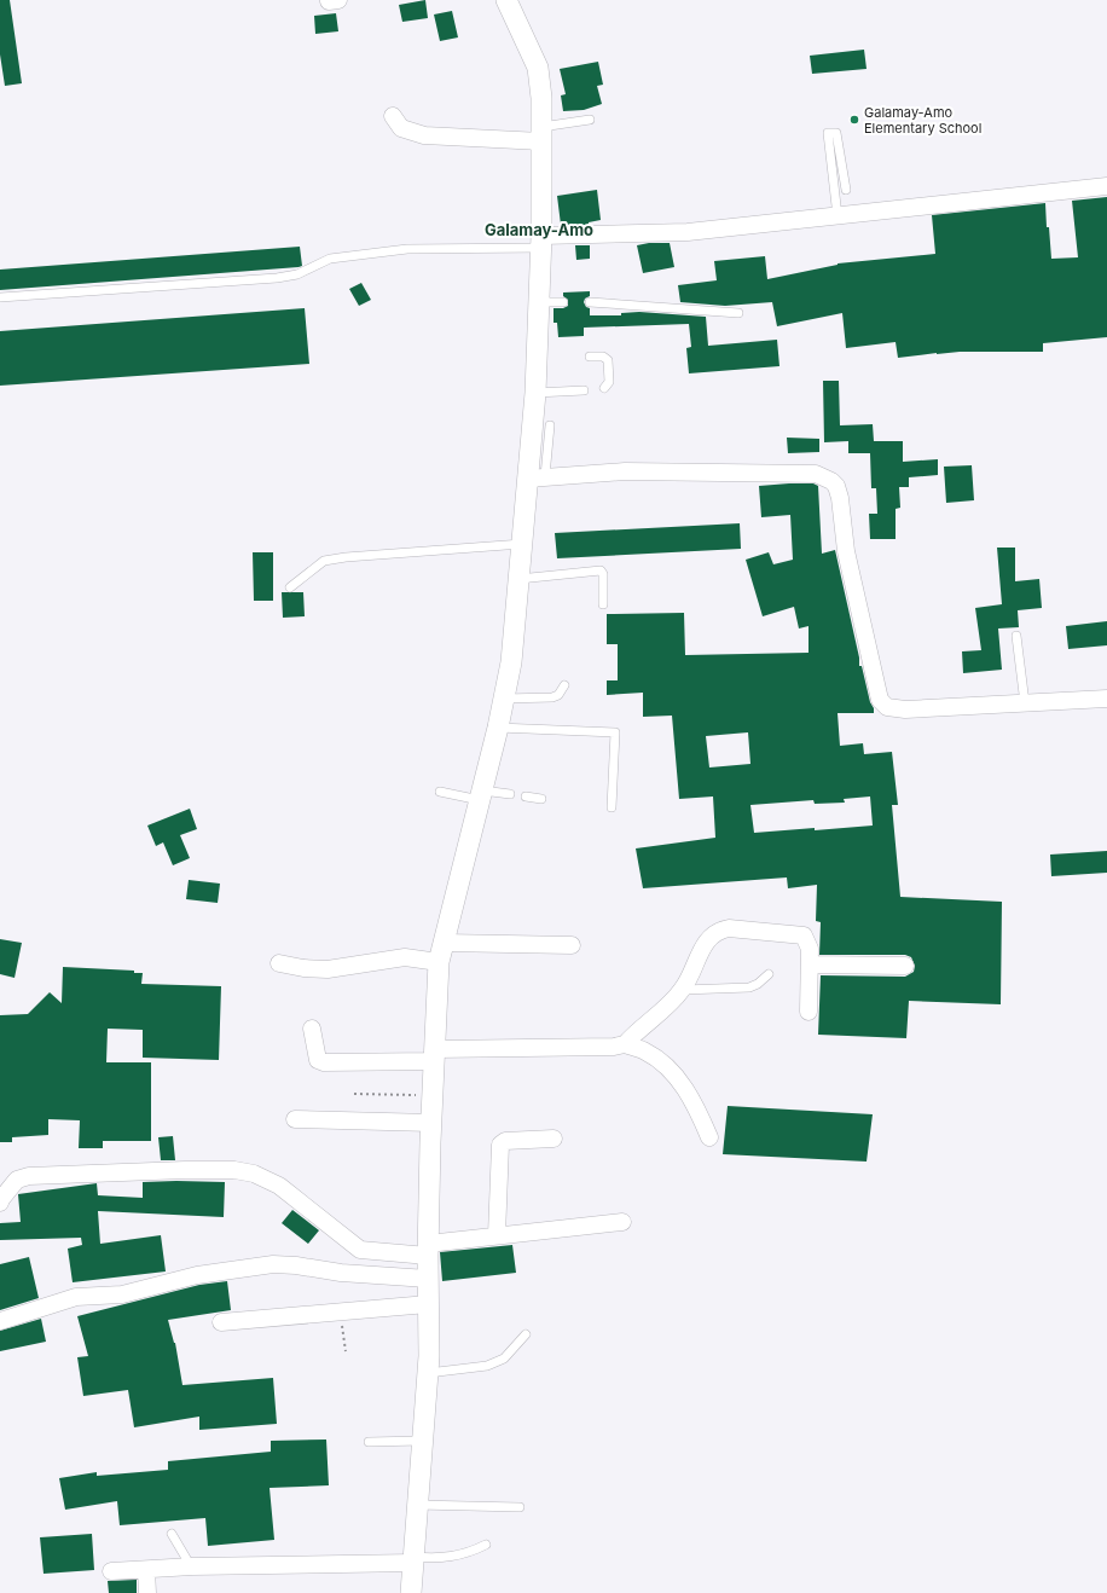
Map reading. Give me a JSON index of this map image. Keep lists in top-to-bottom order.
{
  "districts": ["Galamay-Amo"],
  "places": ["Galamay-Amo Elementary School"]
}
